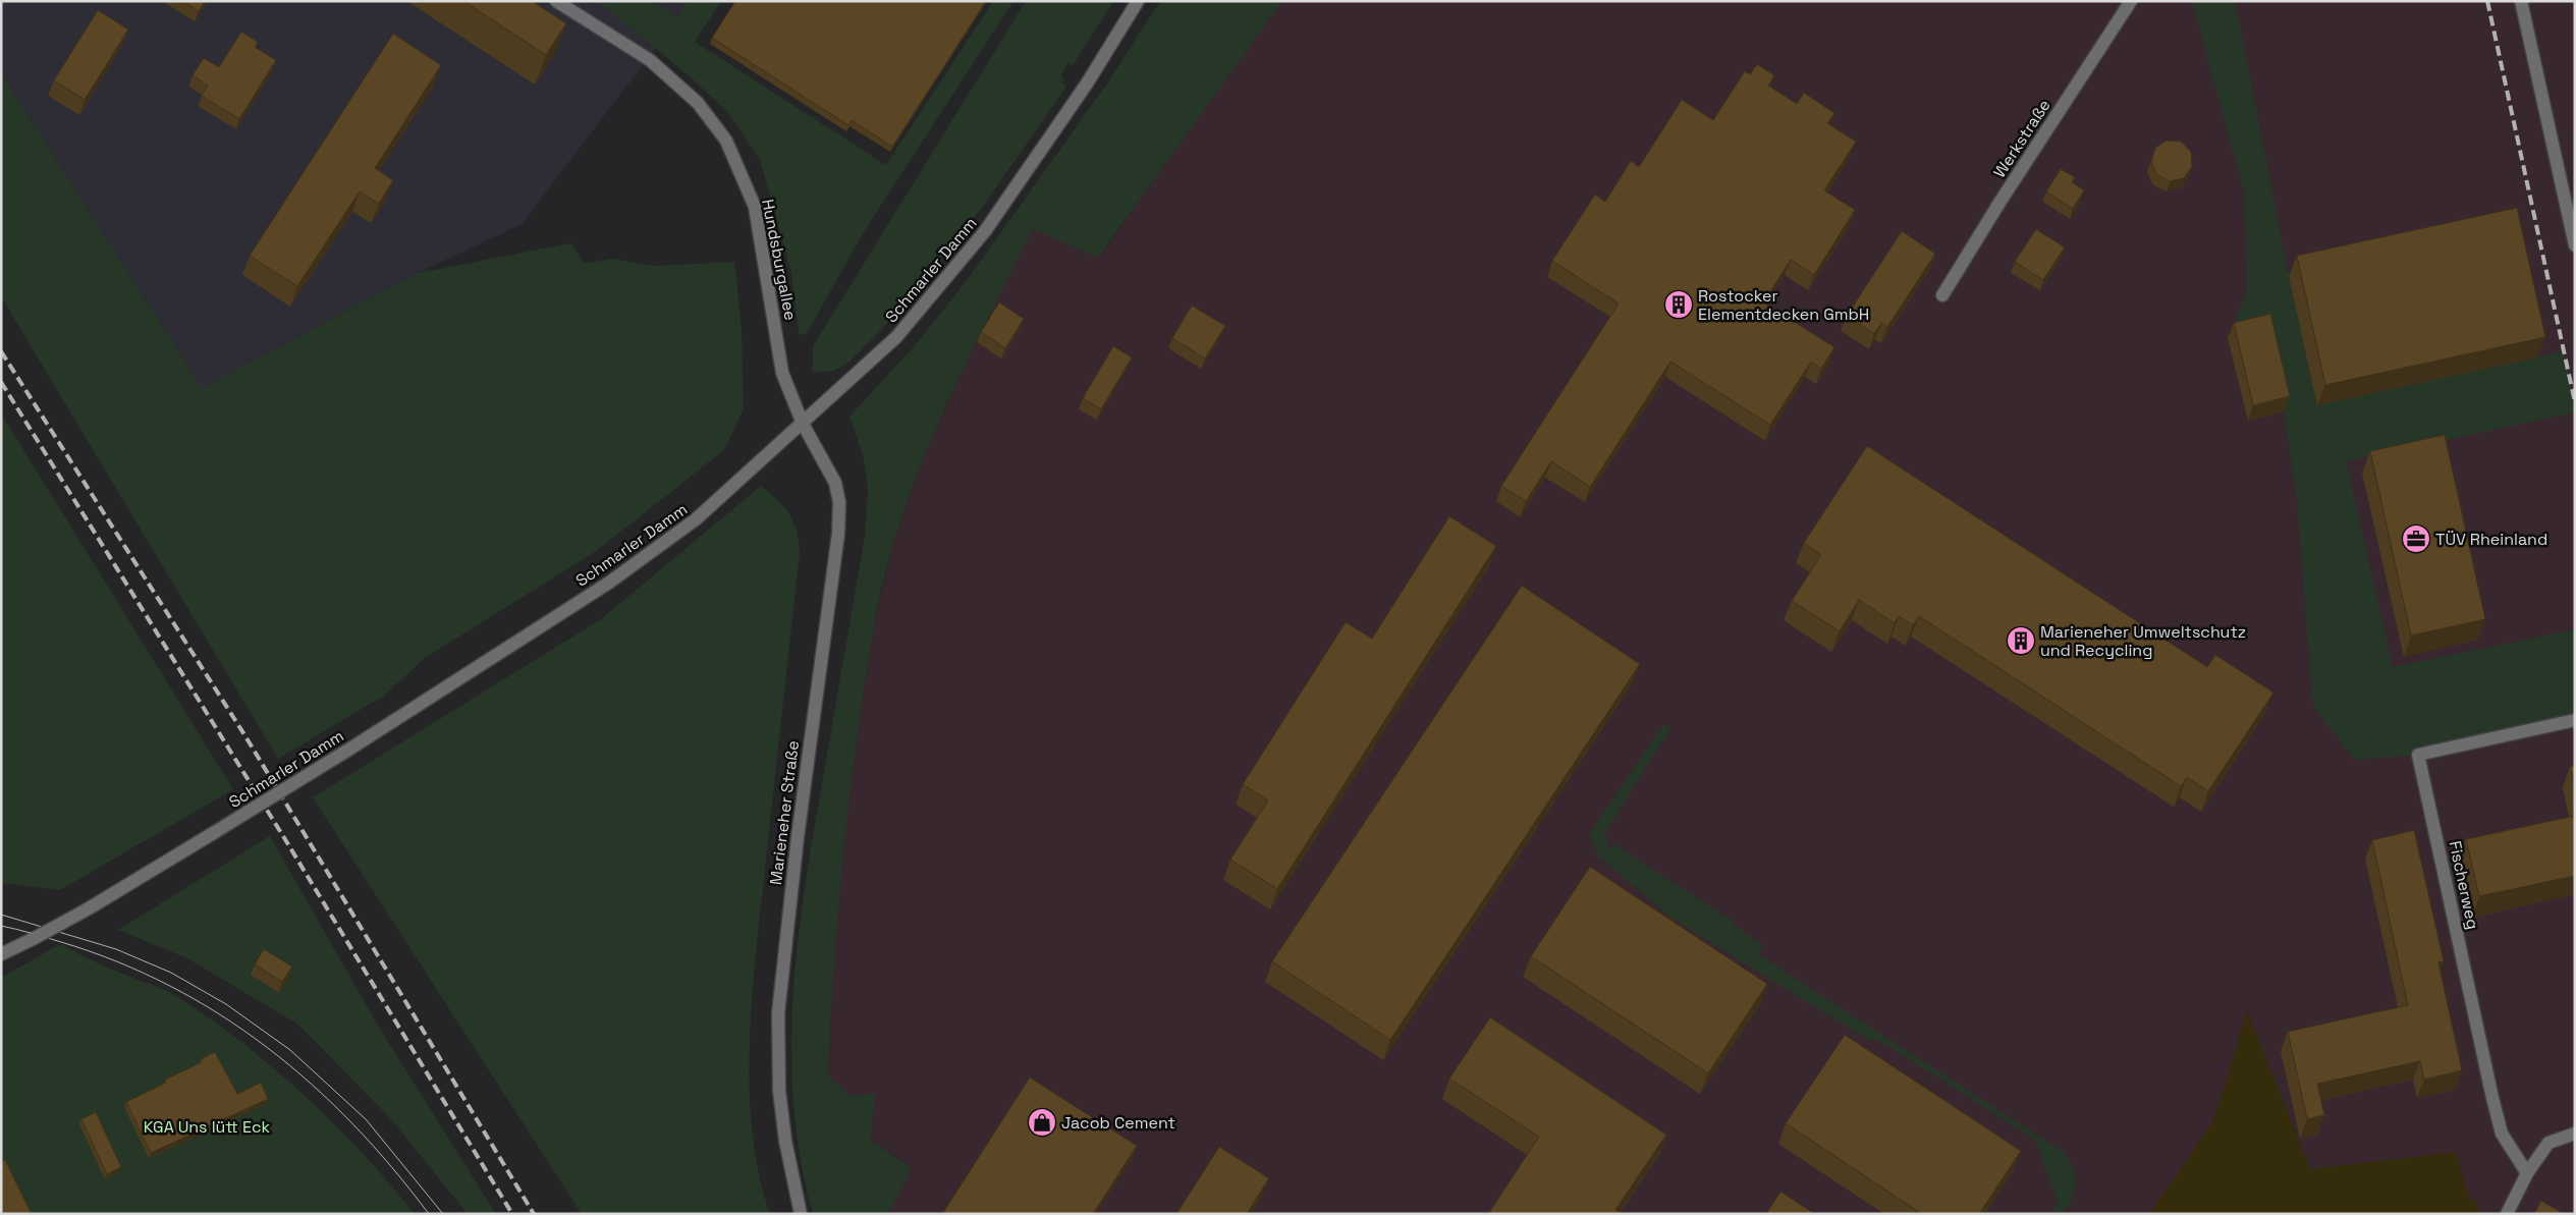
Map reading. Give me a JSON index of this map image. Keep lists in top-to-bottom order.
{
  "streets": {
    "street": [
      "Werkstraße",
      "Hundsburgallee",
      "Schmarler Damm",
      "Marieneher Straße",
      "Fischerweg"
    ]
  },
  "crossings": [
    ["Hundsburgallee", "Schmarler Damm"],
    ["Hundsburgallee", "Marieneher Straße"],
    ["Schmarler Damm", "Marieneher Straße"]
  ],
  "parks": ["KGA Uns lütt Eck"],
  "places": {
    "building": ["Rostocker Elementdecken GmbH", "Marieneher Umweltschutz und Recycling"],
    "office": ["TÜV Rheinland"],
    "shop": ["Jacob Cement"]
  }
}
